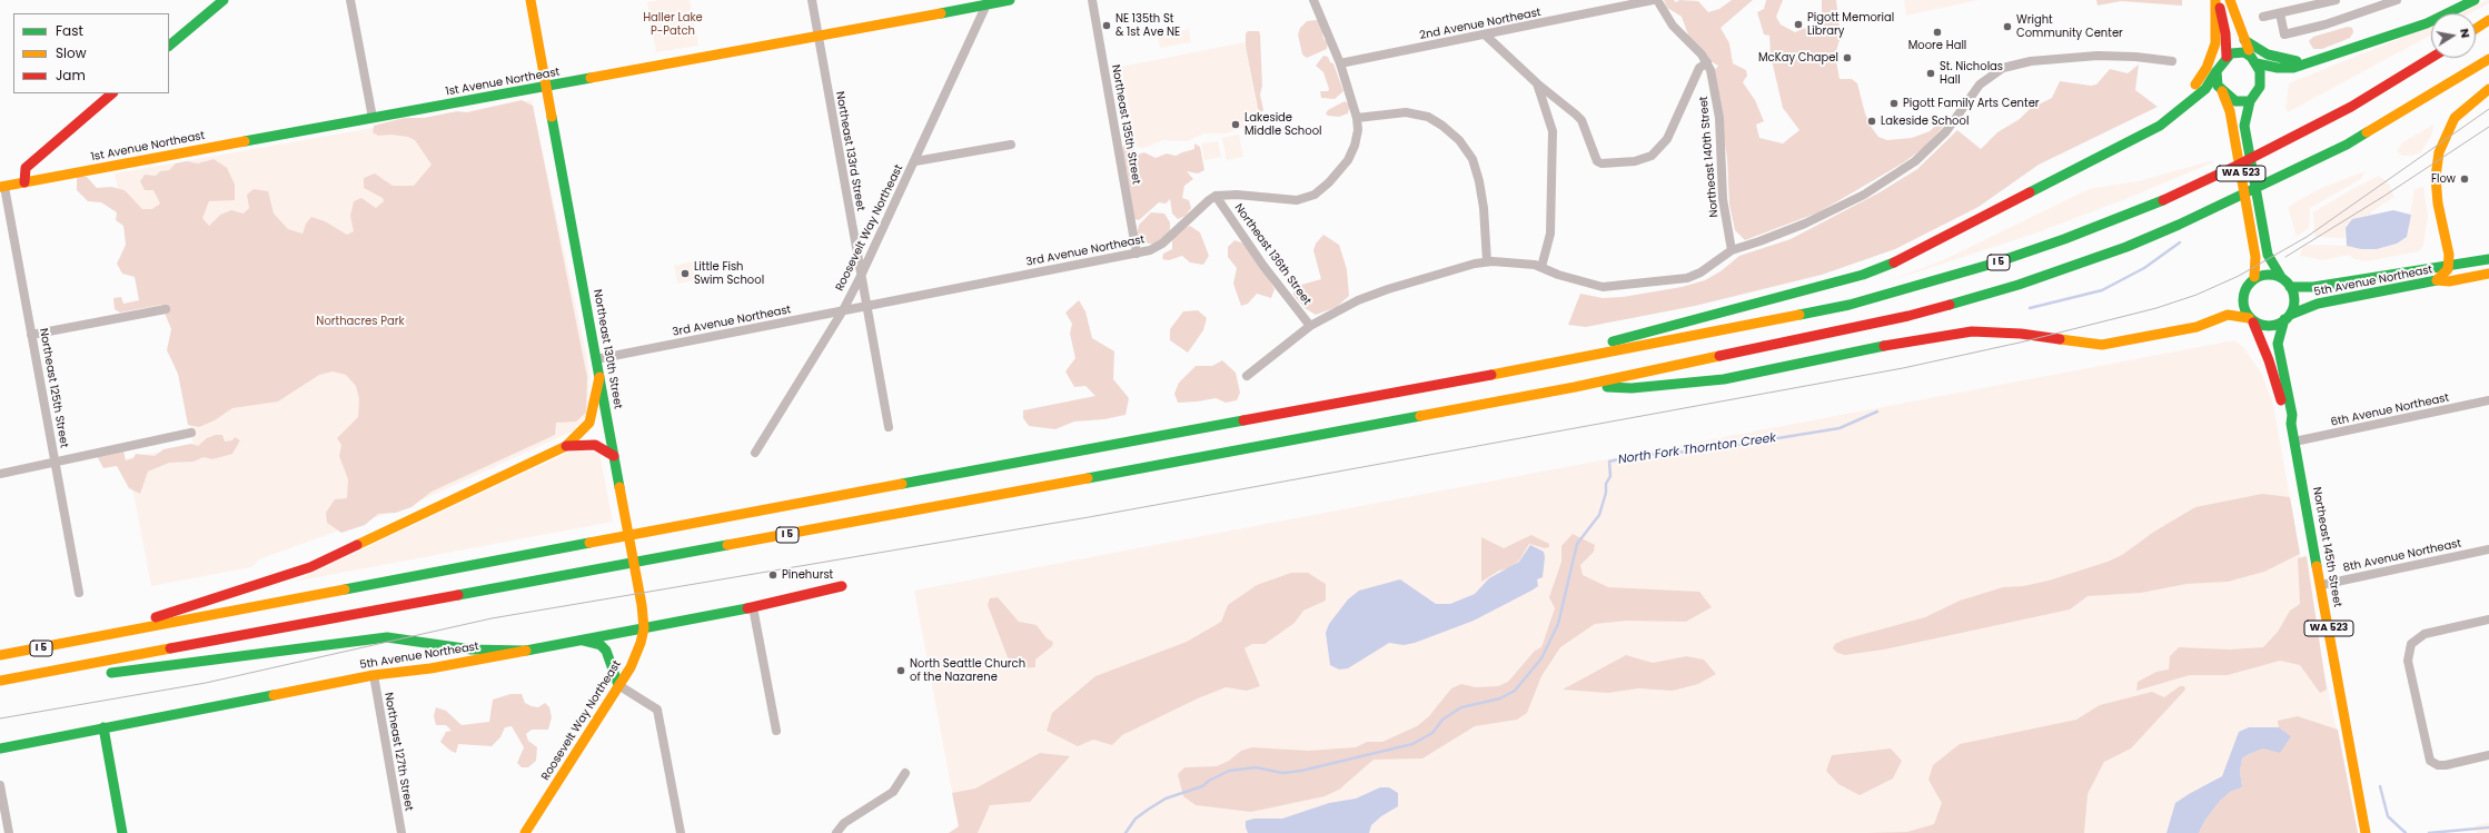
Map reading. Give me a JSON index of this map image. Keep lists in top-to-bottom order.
{
  "streets": {
    "main road": [
      "1st Avenue Northeast",
      "WA 523",
      "Roosevelt Way Northeast",
      "I 5",
      "5th Avenue Northeast",
      "Northeast 130th Street",
      "Northeast 145th Street"
    ],
    "street": [
      "2nd Avenue Northeast",
      "Northeast 135th Street",
      "Northeast 133rd Street",
      "Northeast 140th Street",
      "3rd Avenue Northeast",
      "Northeast 136th Street",
      "Northeast 125th Street",
      "6th Avenue Northeast",
      "8th Avenue Northeast",
      "Northeast 127th Street"
    ]
  },
  "crossings": [
    ["1st Avenue Northeast", "Northeast 133rd Street"],
    ["1st Avenue Northeast", "Roosevelt Way Northeast"],
    ["1st Avenue Northeast", "Northeast 130th Street"],
    ["1st Avenue Northeast", "Northeast 125th Street"],
    ["Northeast 135th Street", "3rd Avenue Northeast"],
    ["Northeast 133rd Street", "Roosevelt Way Northeast"],
    ["Northeast 133rd Street", "3rd Avenue Northeast"],
    ["WA 523", "5th Avenue Northeast"],
    ["WA 523", "Northeast 145th Street"],
    ["Roosevelt Way Northeast", "3rd Avenue Northeast"],
    ["Roosevelt Way Northeast", "5th Avenue Northeast"],
    ["Roosevelt Way Northeast", "Northeast 130th Street"],
    ["3rd Avenue Northeast", "Northeast 136th Street"],
    ["3rd Avenue Northeast", "Northeast 130th Street"],
    ["5th Avenue Northeast", "Northeast 145th Street"],
    ["5th Avenue Northeast", "Northeast 127th Street"],
    ["6th Avenue Northeast", "Northeast 145th Street"],
    ["Northeast 145th Street", "8th Avenue Northeast"]
  ],
  "water": ["North Fork Thornton Creek"],
  "parks": ["Haller Lake P-Patch", "Northacres Park"],
  "places": [
    "Pigott Memorial Library",
    "NE 135th St & 1st Ave NE",
    "Wright Community Center",
    "Moore Hall",
    "McKay Chapel",
    "St. Nicholas Hall",
    "Pigott Family Arts Center",
    "Lakeside School",
    "Lakeside Middle School",
    "Flow",
    "Little Fish Swim School",
    "Pinehurst",
    "North Seattle Church of the Nazarene"
  ],
  "legend": ["Fast", "Slow", "Jam"],
  "north": "right"
}
